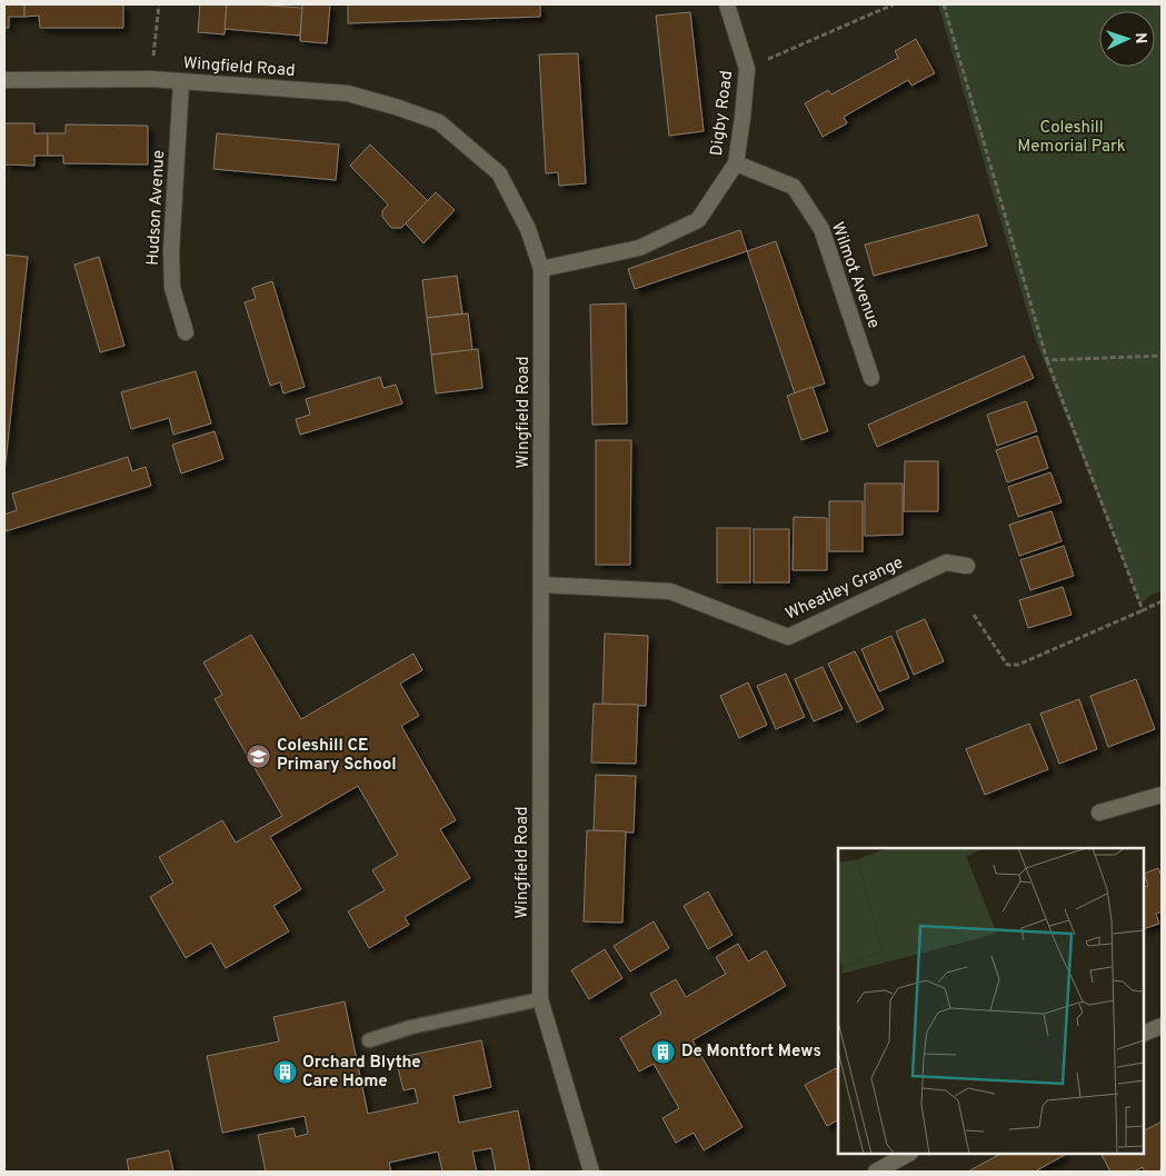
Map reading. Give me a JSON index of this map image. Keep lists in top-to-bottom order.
{
  "streets": {
    "street": [
      "Wingfield Road",
      "Digby Road",
      "Hudson Avenue",
      "Wilmot Avenue",
      "Wheatley Grange"
    ]
  },
  "crossings": [
    ["Wingfield Road", "Digby Road"],
    ["Wingfield Road", "Hudson Avenue"],
    ["Wingfield Road", "Wheatley Grange"],
    ["Digby Road", "Wilmot Avenue"]
  ],
  "parks": ["Coleshill Memorial Park"],
  "places": {
    "school or university": ["Coleshill CE Primary School"],
    "building": ["De Montfort Mews", "Orchard Blythe Care Home"]
  },
  "north": "right"
}
